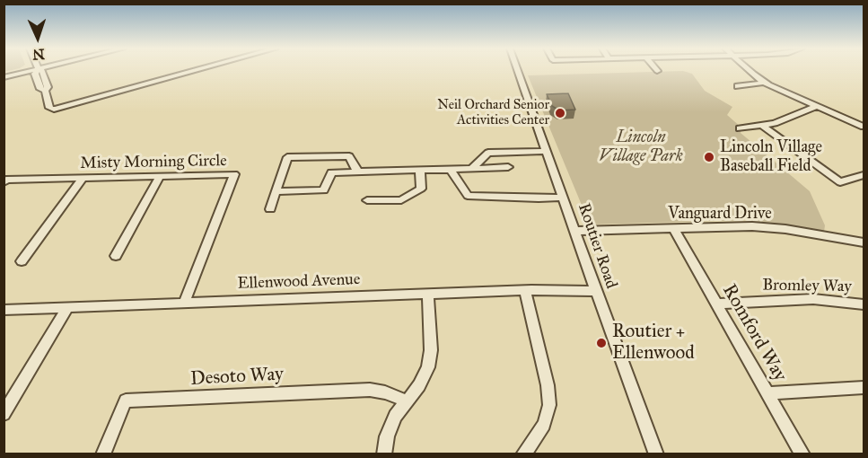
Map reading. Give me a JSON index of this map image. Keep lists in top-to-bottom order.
{
  "streets": {
    "street": [
      "Misty Morning Circle",
      "Vanguard Drive",
      "Routier Road",
      "Ellenwood Avenue",
      "Bromley Way",
      "Romford Way",
      "Desoto Way"
    ]
  },
  "crossings": [
    ["Misty Morning Circle", "Ellenwood Avenue"],
    ["Vanguard Drive", "Routier Road"],
    ["Vanguard Drive", "Romford Way"],
    ["Routier Road", "Ellenwood Avenue"],
    ["Bromley Way", "Romford Way"]
  ],
  "parks": ["Lincoln Village Park"],
  "places": ["Neil Orchard Senior Activities Center", "Lincoln Village Baseball Field", "Routier + Ellenwood"],
  "north": "bottom"
}
